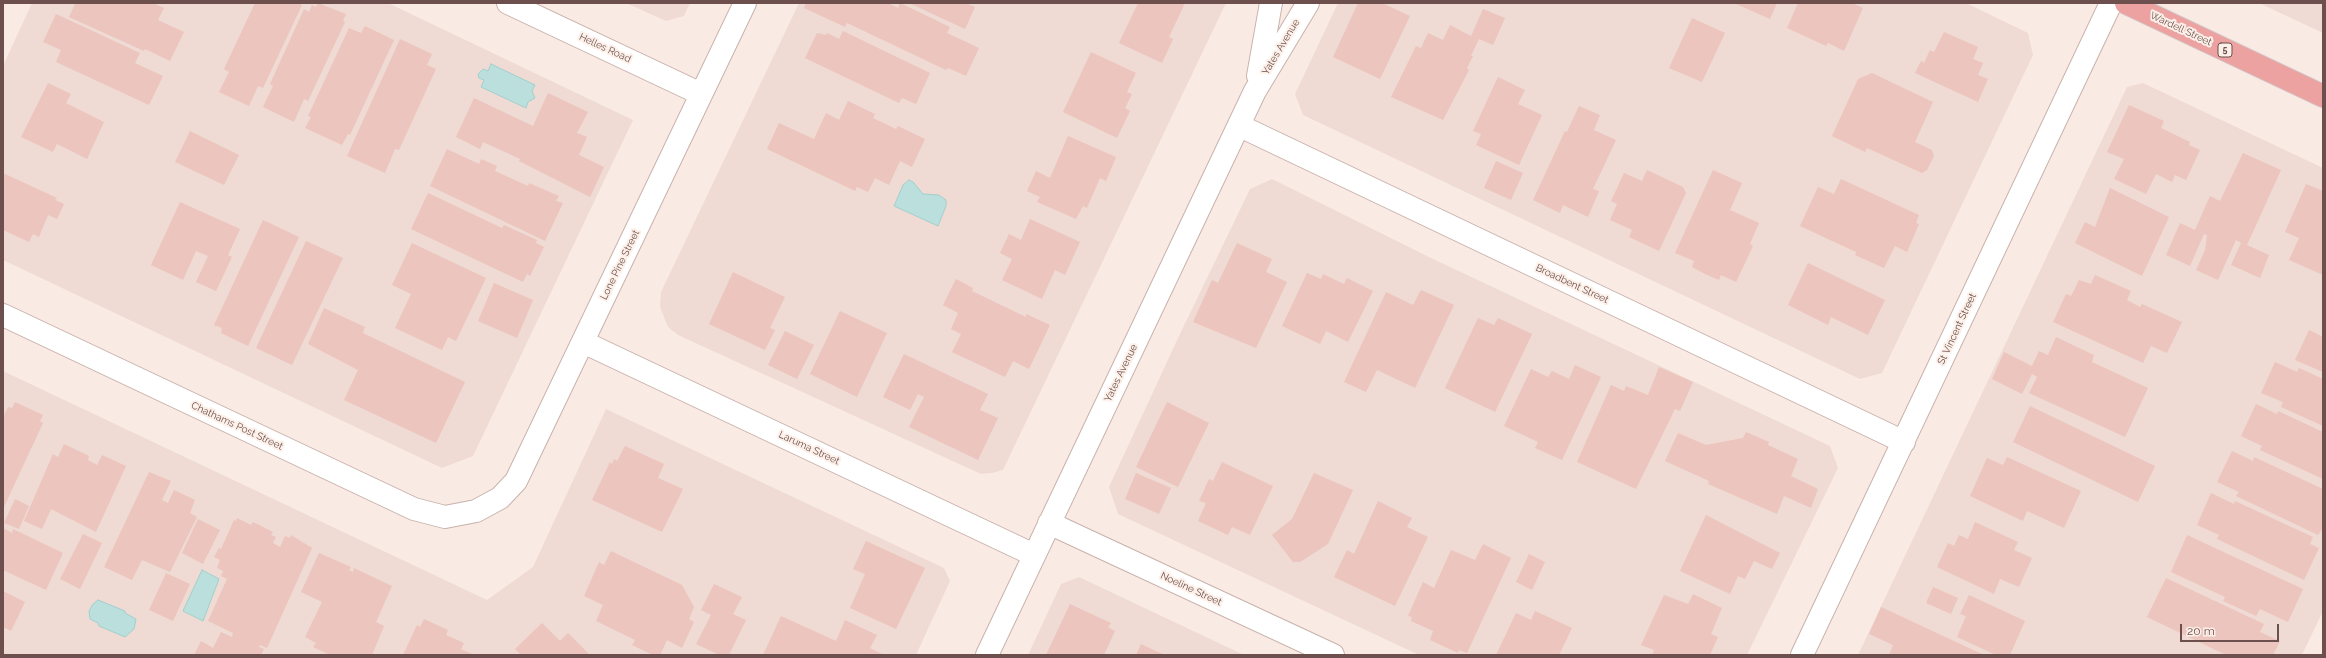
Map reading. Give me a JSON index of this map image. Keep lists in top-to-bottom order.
{
  "streets": {
    "highway": ["Wardell Street", "5"],
    "street": [
      "Yates Avenue",
      "Helles Road",
      "Lone Pine Street",
      "Broadbent Street",
      "St Vincent Street",
      "Chathams Post Street",
      "Laruma Street",
      "Noeline Street"
    ]
  },
  "crossings": [
    ["Yates Avenue", "Broadbent Street"],
    ["Yates Avenue", "Laruma Street"],
    ["Yates Avenue", "Noeline Street"],
    ["Helles Road", "Lone Pine Street"],
    ["Lone Pine Street", "Chathams Post Street"],
    ["Lone Pine Street", "Laruma Street"],
    ["Broadbent Street", "St Vincent Street"]
  ],
  "scale_bar": "20 m"
}
